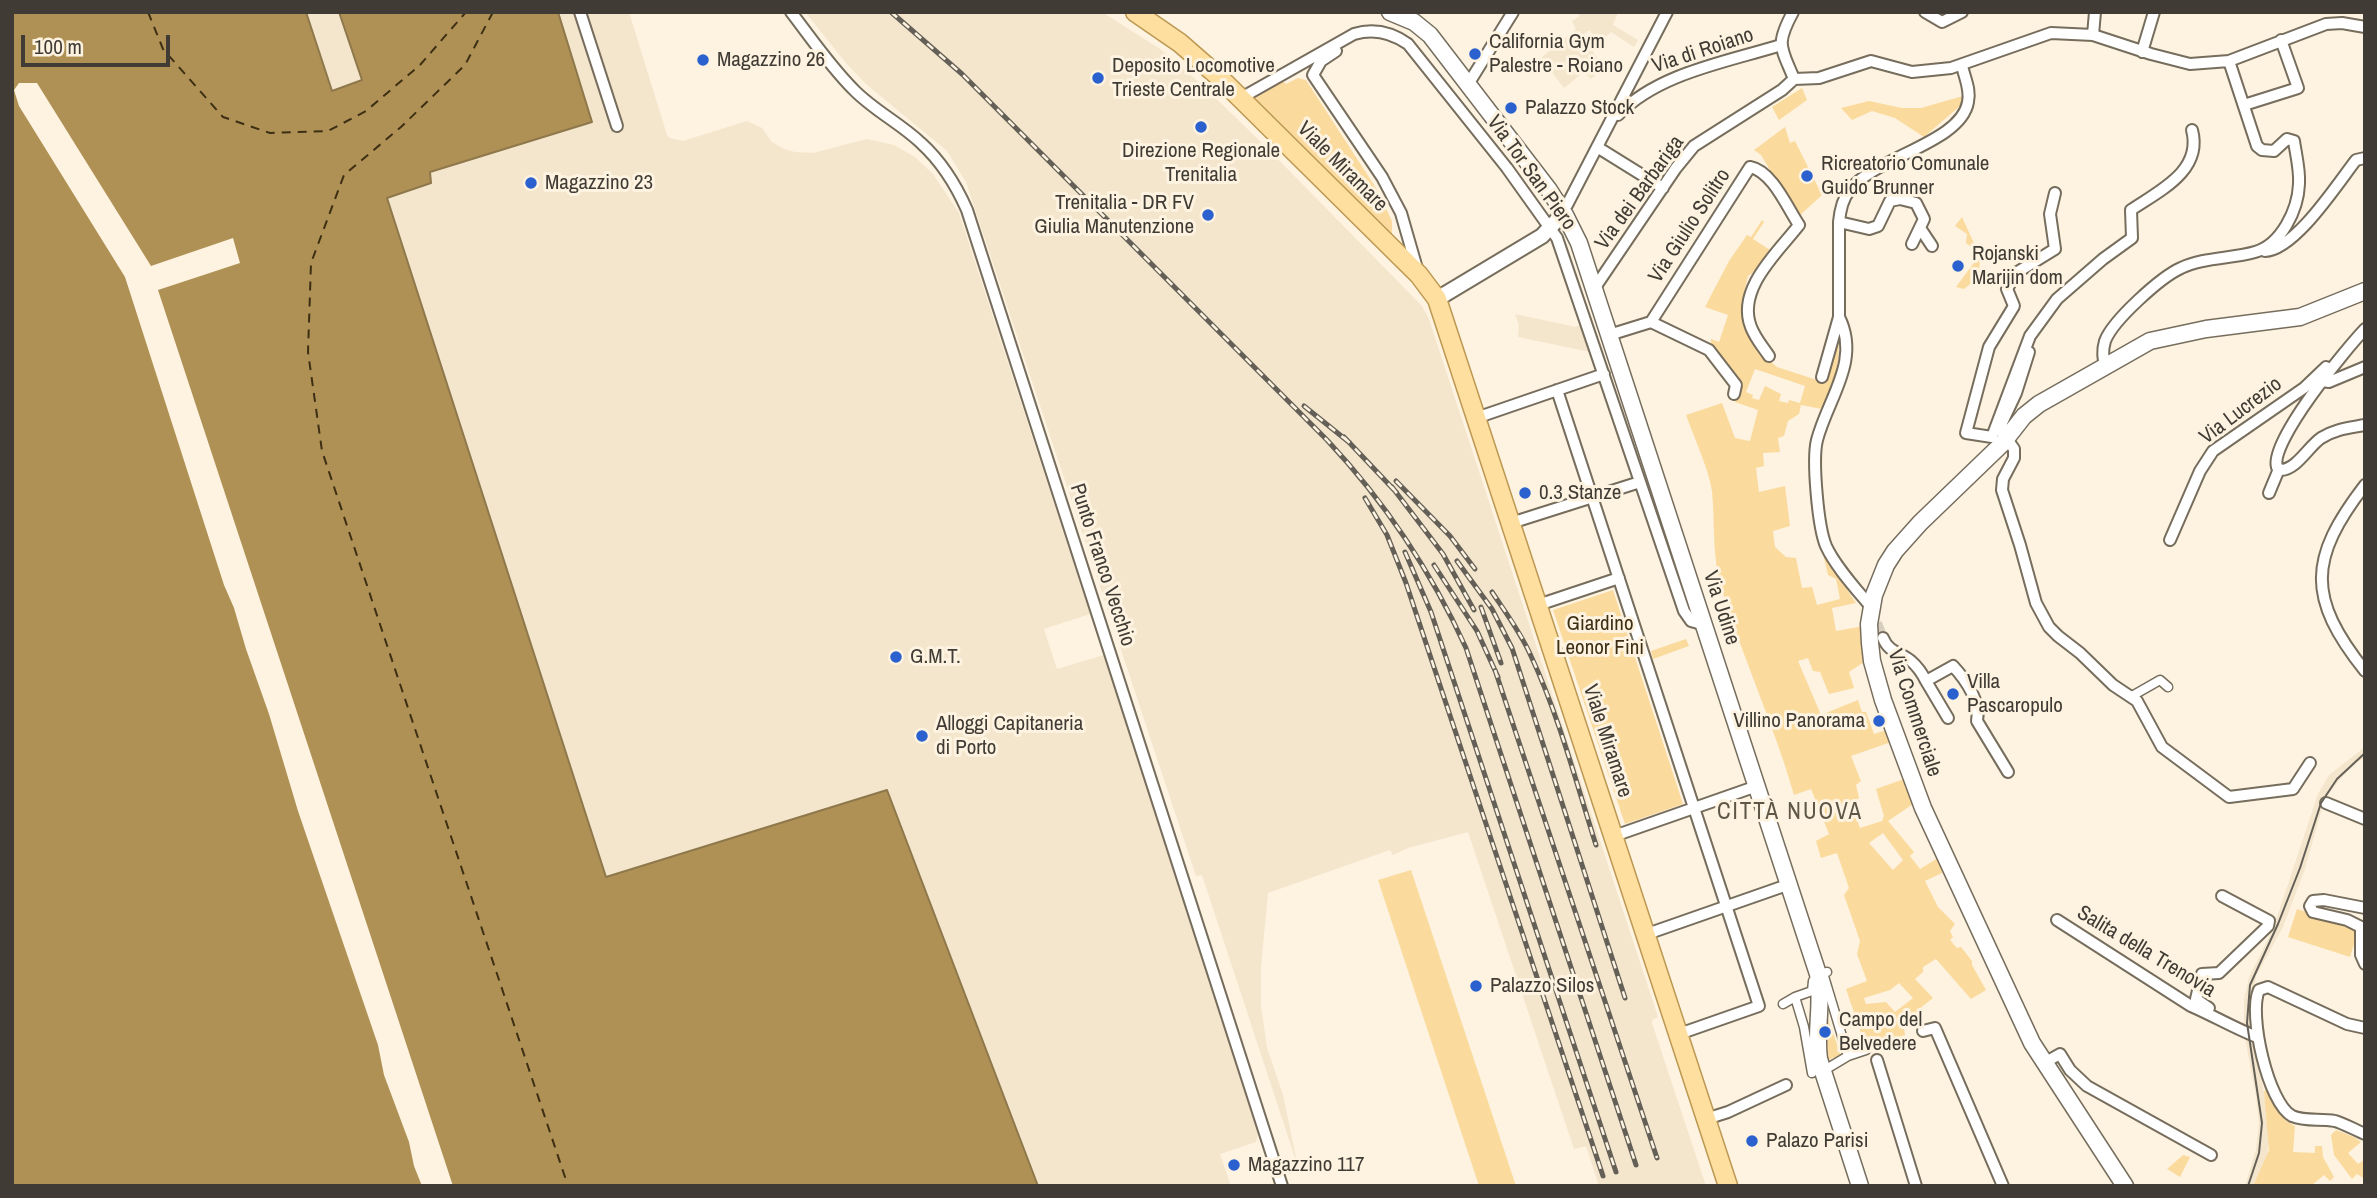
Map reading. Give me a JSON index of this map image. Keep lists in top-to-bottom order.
{
  "streets": {
    "main road": ["Viale Miramare", "Via Udine", "Via Commerciale"],
    "street": [
      "Via di Roiano",
      "Via Tor San Piero",
      "Via dei Barbariga",
      "Via Giulio Solitro",
      "Via Lucrezio",
      "Punto Franco Vecchio",
      "Salita della Trenovia"
    ]
  },
  "crossings": [
    ["Viale Miramare", "Via Tor San Piero"],
    ["Via Tor San Piero", "Via Udine"],
    ["Via dei Barbariga", "Via Udine"]
  ],
  "districts": ["CITTÀ NUOVA"],
  "parks": ["Giardino Leonor Fini"],
  "places": [
    "California Gym Palestre - Roiano",
    "Magazzino 26",
    "Deposito Locomotive Trieste Centrale",
    "Palazzo Stock",
    "Direzione Regionale Trenitalia",
    "Ricreatorio Comunale Guido Brunner",
    "Magazzino 23",
    "Trenitalia - DR FV Giulia Manutenzione",
    "Rojanski Marijin dom",
    "0.3 Stanze",
    "G.M.T.",
    "Villa Pascaropulo",
    "Villino Panorama",
    "Alloggi Capitaneria di Porto",
    "Palazzo Silos",
    "Campo del Belvedere",
    "Palazo Parisi",
    "Magazzino 117"
  ],
  "scale_bar": "100 m"
}
